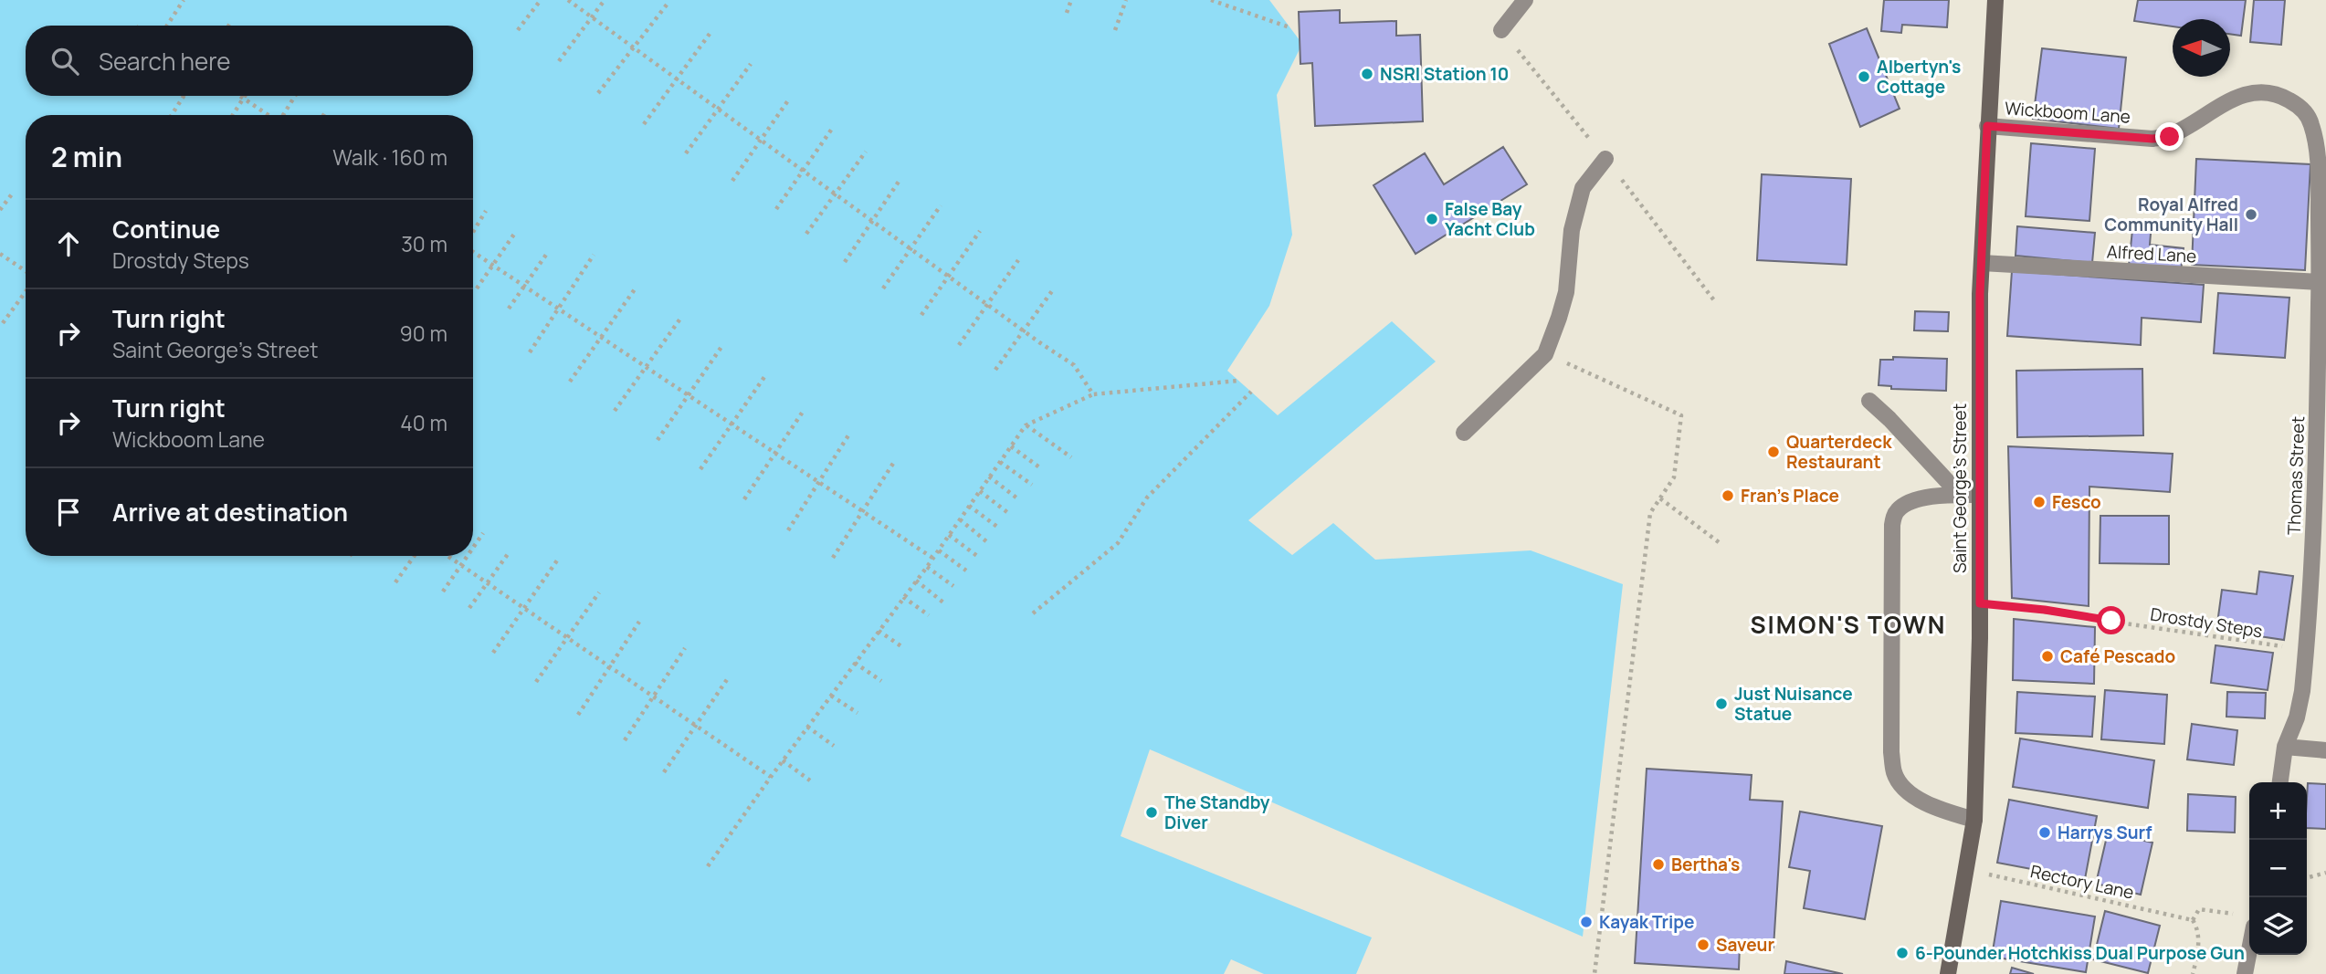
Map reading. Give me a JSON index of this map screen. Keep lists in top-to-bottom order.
{
  "streets": {
    "main road": ["Saint George's Street"],
    "street": ["Wickboom Lane", "Alfred Lane", "Thomas Street"],
    "path": ["Drostdy Steps", "Rectory Lane"]
  },
  "crossings": [
    ["Wickboom Lane", "Thomas Street"],
    ["Wickboom Lane", "Saint George's Street"],
    ["Alfred Lane", "Thomas Street"],
    ["Alfred Lane", "Saint George's Street"],
    ["Saint George's Street", "Drostdy Steps"],
    ["Saint George's Street", "Rectory Lane"]
  ],
  "districts": ["SIMON'S TOWN"],
  "places": [
    "NSRI Station 10",
    "Albertyn's Cottage",
    "Royal Alfred Community Hall",
    "False Bay Yacht Club",
    "Quarterdeck Restaurant",
    "Fran's Place",
    "Fesco",
    "Café Pescado",
    "Just Nuisance Statue",
    "The Standby Diver",
    "Harrys Surf",
    "Bertha's",
    "Kayak Tripe",
    "Saveur",
    "6-Pounder Hotchkiss Dual Purpose Gun"
  ],
  "north": "left",
  "page": {
    "search": "Search here",
    "heading": ["2 min", "Walk · 160 m"],
    "list": [
      ["Continue", "Drostdy Steps", "30 m"],
      ["Turn right", "Saint George's Street", "90 m"],
      ["Turn right", "Wickboom Lane", "40 m"],
      "Arrive at destination"
    ],
    "map_buttons": ["+", "−"]
  }
}
